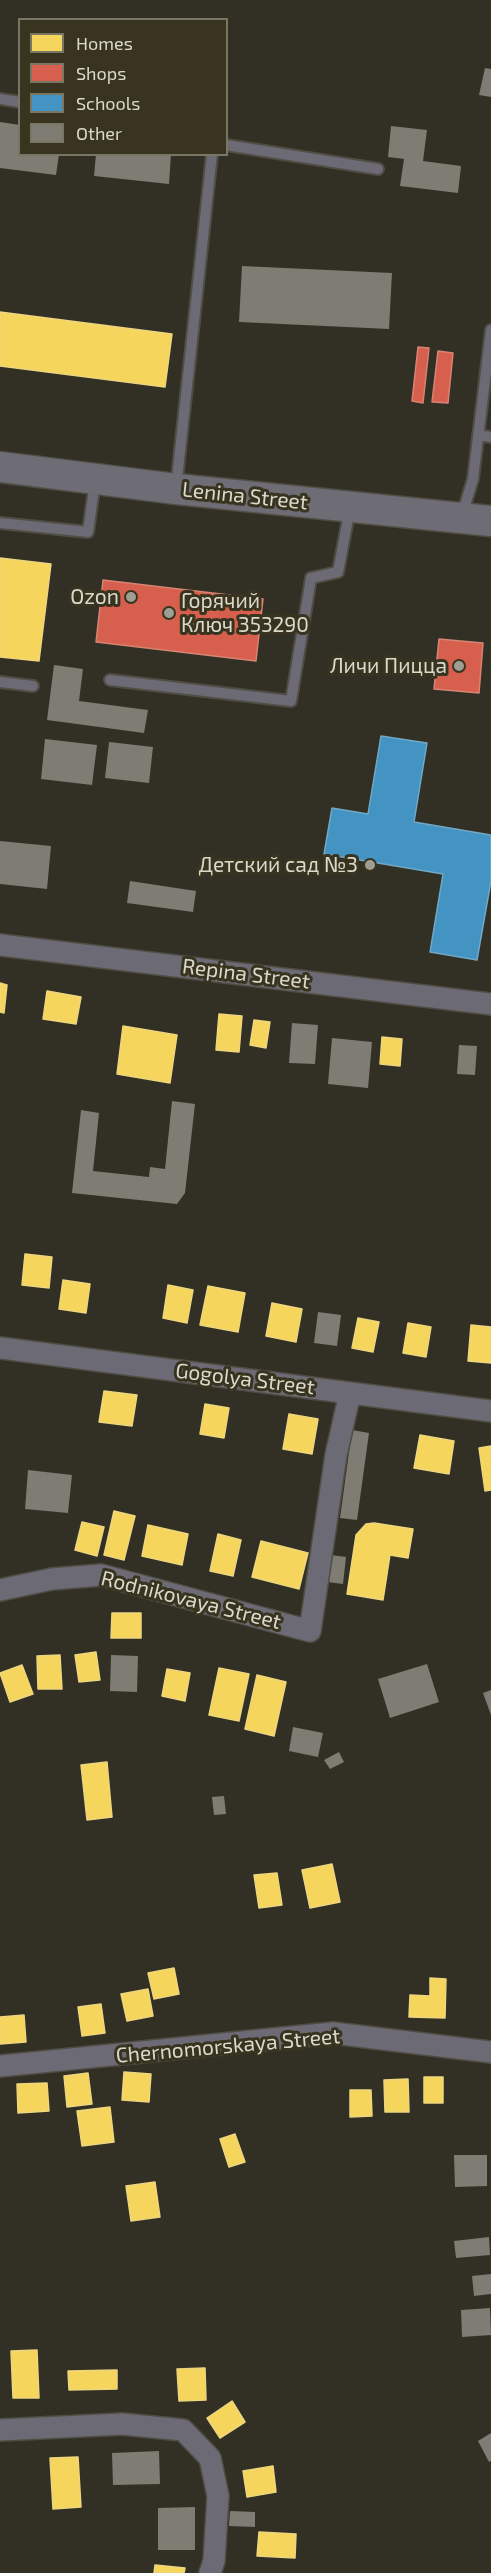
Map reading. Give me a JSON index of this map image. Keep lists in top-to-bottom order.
{
  "streets": {
    "street": [
      "Lenina Street",
      "Repina Street",
      "Gogolya Street",
      "Rodnikovaya Street",
      "Chernomorskaya Street"
    ]
  },
  "crossings": [
    ["Gogolya Street", "Rodnikovaya Street"]
  ],
  "places": [
    "Ozon",
    "Горячий Ключ 353290",
    "Личи Пицца",
    "Детский сад №3"
  ],
  "legend": [
    "Homes",
    "Shops",
    "Schools",
    "Other"
  ]
}
